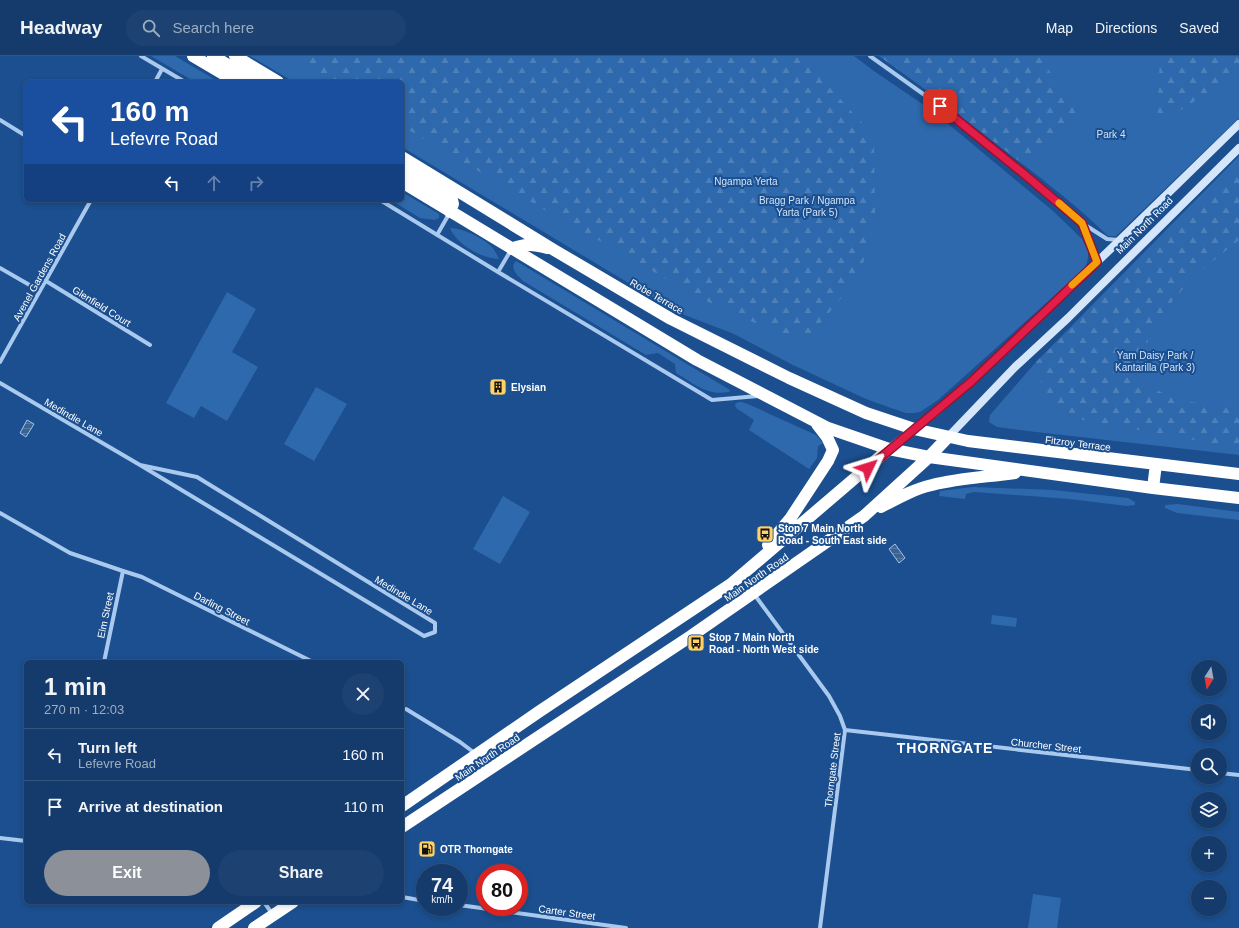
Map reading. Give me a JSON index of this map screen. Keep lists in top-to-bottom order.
{
  "streets": {
    "highway": ["Main North Road", "Robe Terrace", "Fitzroy Terrace"],
    "street": [
      "Avenel Gardens Road",
      "Glenfield Court",
      "Medindie Lane",
      "Darling Street",
      "Elm Street",
      "Churcher Street",
      "Thorngate Street",
      "Carter Street"
    ]
  },
  "crossings": [
    ["Main North Road", "Robe Terrace"],
    ["Main North Road", "Fitzroy Terrace"],
    ["Main North Road", "Thorngate Street"],
    ["Avenel Gardens Road", "Glenfield Court"],
    ["Robe Terrace", "Fitzroy Terrace"],
    ["Darling Street", "Elm Street"],
    ["Churcher Street", "Thorngate Street"]
  ],
  "districts": ["THORNGATE"],
  "parks": [
    "Park 4",
    "Ngampa Yerta",
    "Bragg Park / Ngampa Yarta (Park 5)",
    "Yam Daisy Park / Kantarilla (Park 3)"
  ],
  "places": {
    "building": ["Elysian"],
    "bus stop": ["Stop 7 Main North Road - South East side", "Stop 7 Main North Road - North West side"],
    "fuel station": ["OTR Thorngate"]
  },
  "north": "bottom",
  "page": {
    "header": "Headway",
    "search": "Search here",
    "nav": ["Map", "Directions", "Saved"],
    "turn": ["160 m", "Lefevre Road"],
    "map_buttons": ["+", "−"],
    "heading": ["1 min", "270 m · 12:03"],
    "list": [
      {
        "name": "Turn left",
        "note": "Lefevre Road",
        "value": "160 m"
      },
      {
        "name": "Arrive at destination",
        "value": "110 m"
      }
    ],
    "buttons": ["Exit", "Share"],
    "speed": "74 km/h",
    "limit": "80"
  }
}
